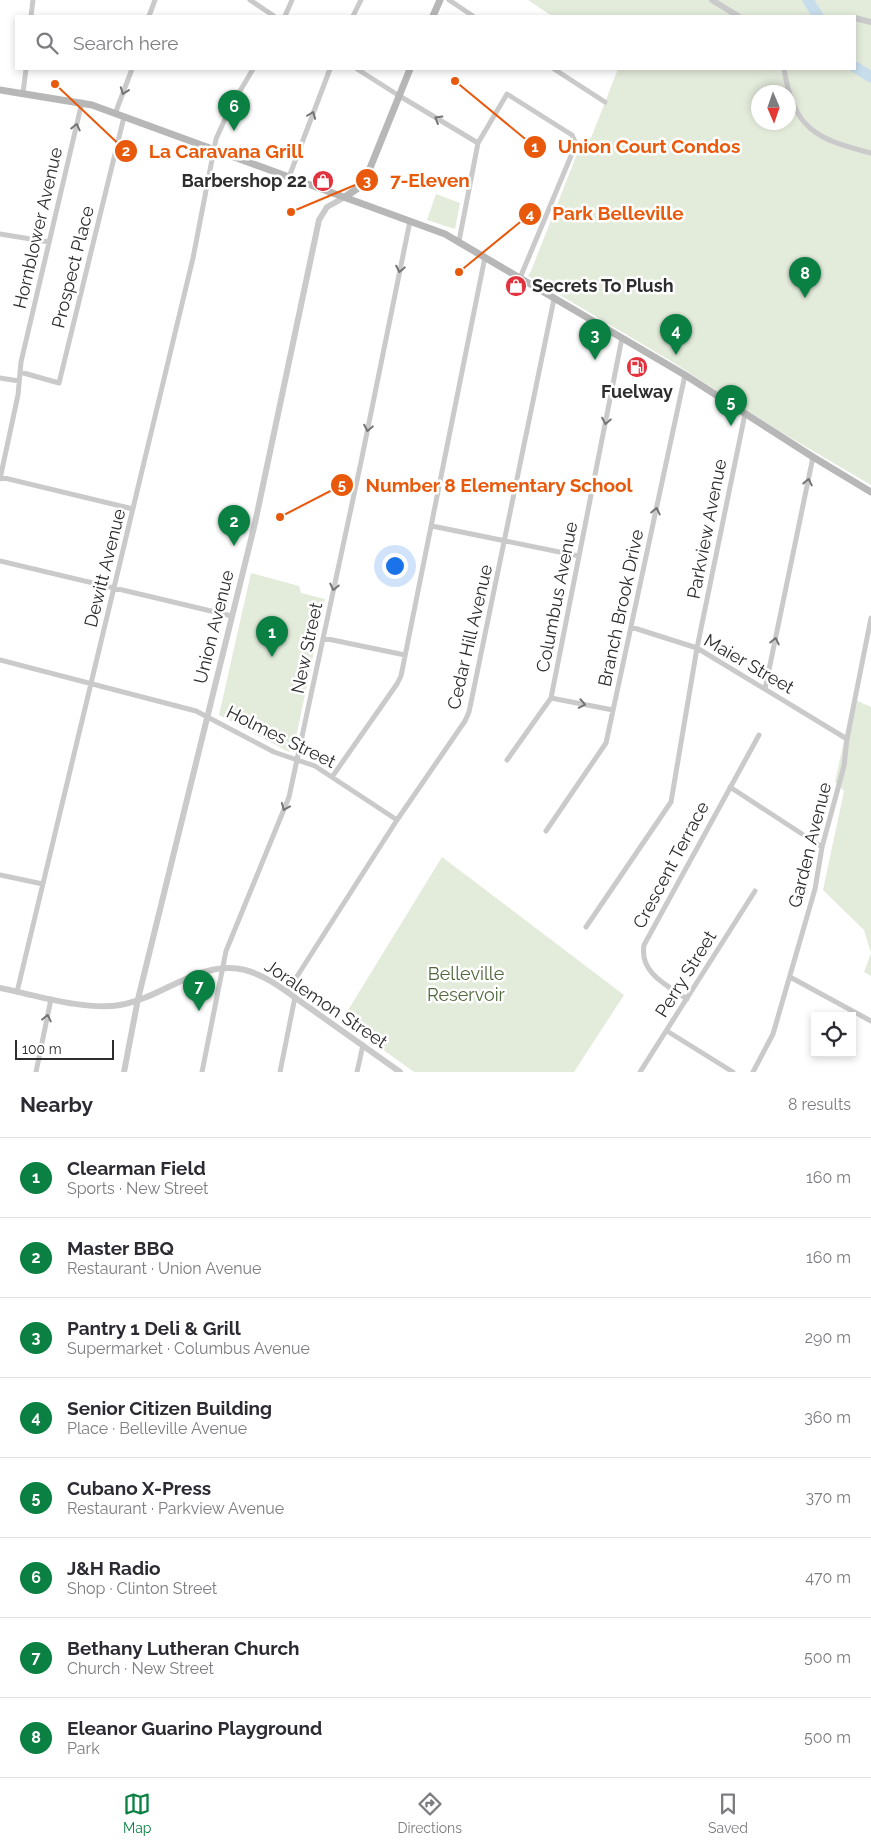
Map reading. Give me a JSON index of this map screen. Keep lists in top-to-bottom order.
{
  "streets": {
    "main road": ["Union Avenue"],
    "street": [
      "Hornblower Avenue",
      "Prospect Place",
      "Parkview Avenue",
      "Dewitt Avenue",
      "Columbus Avenue",
      "Branch Brook Drive",
      "Cedar Hill Avenue",
      "New Street",
      "Maier Street",
      "Holmes Street",
      "Garden Avenue",
      "Crescent Terrace",
      "Perry Street",
      "Joralemon Street"
    ]
  },
  "crossings": [
    ["Hornblower Avenue", "Prospect Place"],
    ["Parkview Avenue", "Maier Street"],
    ["Dewitt Avenue", "Holmes Street"],
    ["Dewitt Avenue", "Joralemon Street"],
    ["Branch Brook Drive", "Maier Street"],
    ["Union Avenue", "Holmes Street"],
    ["Union Avenue", "Joralemon Street"],
    ["Cedar Hill Avenue", "Holmes Street"],
    ["Cedar Hill Avenue", "Joralemon Street"],
    ["New Street", "Holmes Street"],
    ["New Street", "Joralemon Street"],
    ["Maier Street", "Garden Avenue"],
    ["Crescent Terrace", "Perry Street"]
  ],
  "one_way": [
    "Hornblower Avenue",
    "Columbus Avenue",
    "Branch Brook Drive",
    "New Street"
  ],
  "parks": ["Belleville Reservoir"],
  "places": {
    "other": [
      "Union Court Condos",
      "La Caravana Grill",
      "7-Eleven",
      "Park Belleville",
      "Number 8 Elementary School"
    ],
    "shop": ["Barbershop 22", "Secrets To Plush"],
    "fuel station": ["Fuelway"]
  },
  "scale_bar": "100 m",
  "north": "bottom",
  "page": {
    "search": "Search here",
    "pins": [
      "6",
      "8",
      "4",
      "3",
      "5",
      "2",
      "1",
      "7"
    ],
    "scale": "100 m",
    "heading": ["Nearby", "8 results"],
    "list": [
      {
        "mark": "1",
        "name": "Clearman Field",
        "note": "Sports · New Street",
        "value": "160 m"
      },
      {
        "mark": "2",
        "name": "Master BBQ",
        "note": "Restaurant · Union Avenue",
        "value": "160 m"
      },
      {
        "mark": "3",
        "name": "Pantry 1 Deli & Grill",
        "note": "Supermarket · Columbus Avenue",
        "value": "290 m"
      },
      {
        "mark": "4",
        "name": "Senior Citizen Building",
        "note": "Place · Belleville Avenue",
        "value": "360 m"
      },
      {
        "mark": "5",
        "name": "Cubano X-Press",
        "note": "Restaurant · Parkview Avenue",
        "value": "370 m"
      },
      {
        "mark": "6",
        "name": "J&H Radio",
        "note": "Shop · Clinton Street",
        "value": "470 m"
      },
      {
        "mark": "7",
        "name": "Bethany Lutheran Church",
        "note": "Church · New Street",
        "value": "500 m"
      },
      {
        "mark": "8",
        "name": "Eleanor Guarino Playground",
        "note": "Park",
        "value": "500 m"
      }
    ],
    "nav": ["Map", "Directions", "Saved"]
  }
}
